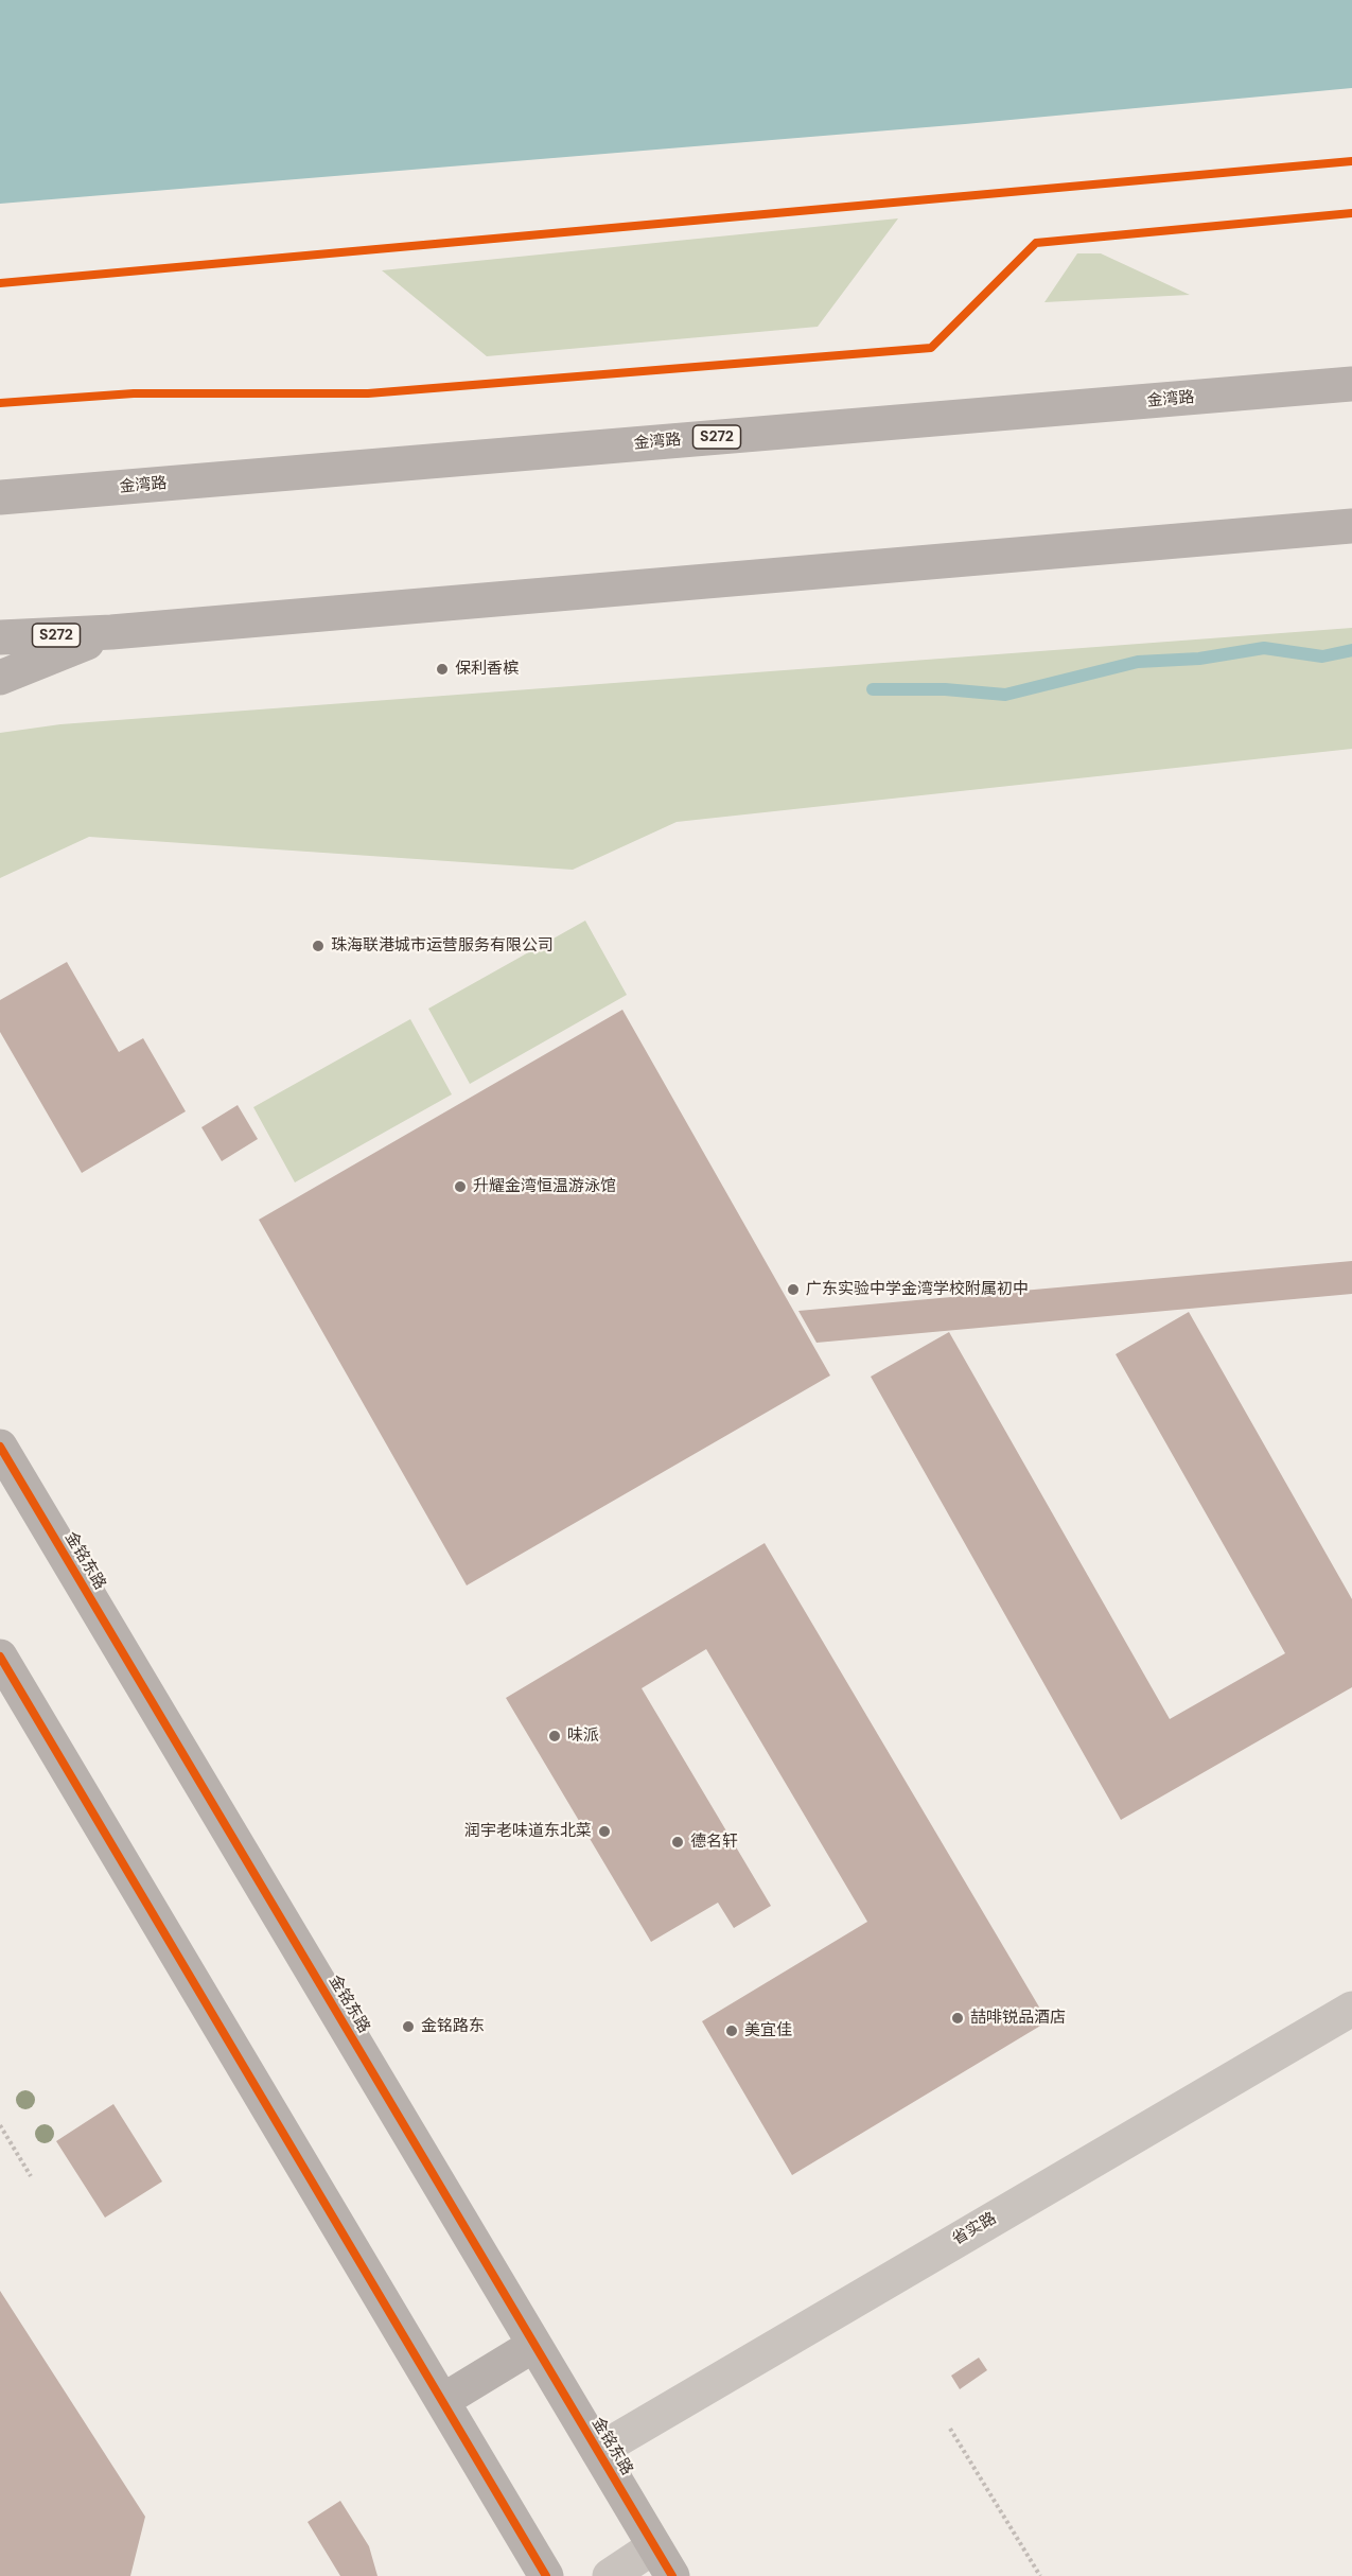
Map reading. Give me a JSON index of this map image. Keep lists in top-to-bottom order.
{
  "streets": {
    "main road": ["金湾路", "S272", "金铭东路"],
    "street": ["省实路"]
  },
  "crossings": [
    ["金铭东路", "省实路"]
  ],
  "places": [
    "保利香槟",
    "珠海联港城市运营服务有限公司",
    "升耀金湾恒温游泳馆",
    "广东实验中学金湾学校附属初中",
    "味派",
    "润宇老味道东北菜",
    "德名轩",
    "喆啡锐品酒店",
    "金铭路东",
    "美宜佳"
  ]
}
